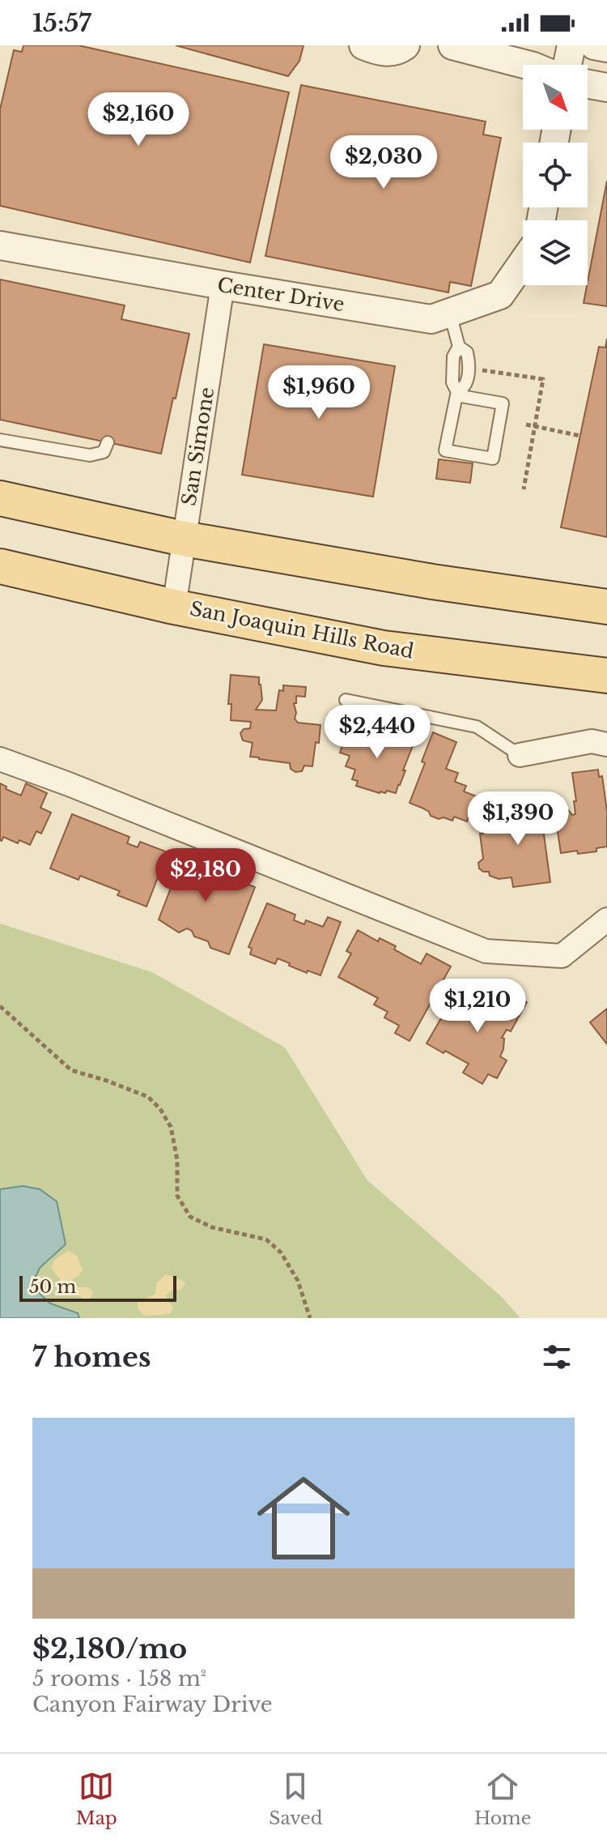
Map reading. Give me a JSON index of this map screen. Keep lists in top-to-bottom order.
{
  "streets": {
    "main road": ["San Joaquin Hills Road"],
    "street": ["Center Drive", "San Simone"]
  },
  "crossings": [
    ["Center Drive", "San Simone"],
    ["San Simone", "San Joaquin Hills Road"]
  ],
  "scale_bar": "50 m",
  "north": "bottom right",
  "page": {
    "status": "15:57",
    "price": [
      "$2,160",
      "$2,030",
      "$1,960",
      "$2,440",
      "$1,390",
      "$2,180",
      "$1,210"
    ],
    "scale": "50 m",
    "heading": "7 homes",
    "list": [
      {
        "name": "$2,180/mo",
        "note": "5 rooms · 158 m² · Canyon Fairway Drive"
      }
    ],
    "tabs": ["Map", "Saved", "Home"]
  }
}
